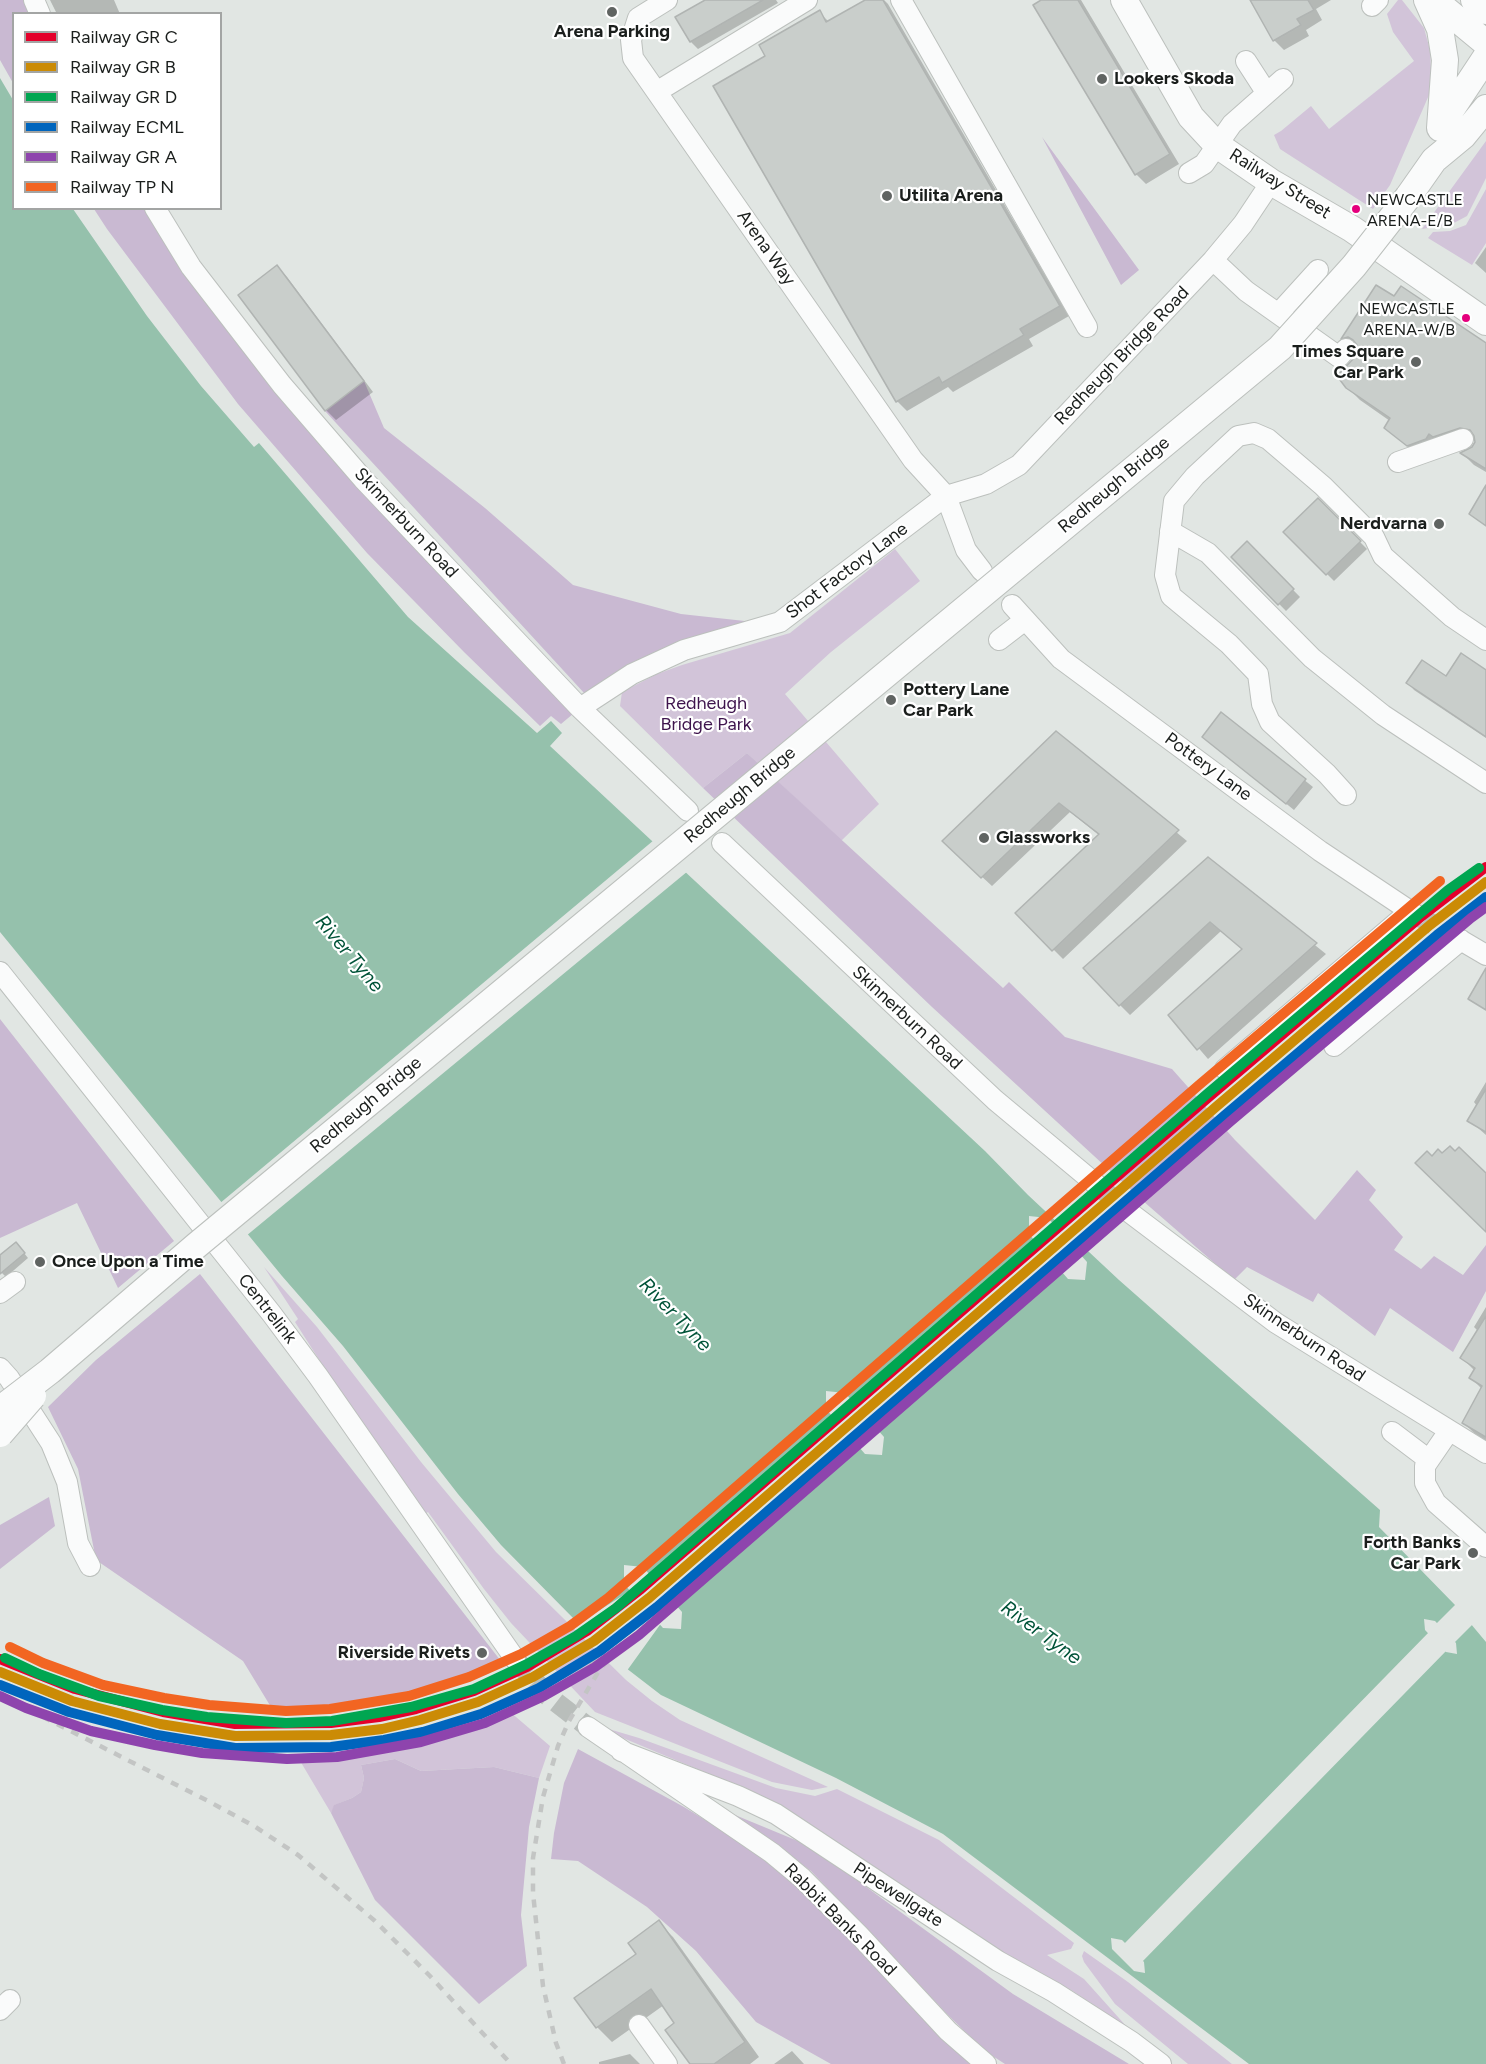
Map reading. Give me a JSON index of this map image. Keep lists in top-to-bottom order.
{
  "streets": {
    "main road": ["Railway Street", "Redheugh Bridge"],
    "street": [
      "Arena Way",
      "Redheugh Bridge Road",
      "Skinnerburn Road",
      "Shot Factory Lane",
      "Pottery Lane",
      "Centrelink",
      "Pipewellgate",
      "Rabbit Banks Road"
    ]
  },
  "crossings": [
    ["Railway Street", "Redheugh Bridge Road"],
    ["Arena Way", "Redheugh Bridge Road"],
    ["Arena Way", "Shot Factory Lane"],
    ["Redheugh Bridge Road", "Shot Factory Lane"],
    ["Skinnerburn Road", "Shot Factory Lane"],
    ["Pipewellgate", "Rabbit Banks Road"]
  ],
  "water": ["River Tyne"],
  "parks": ["Redheugh Bridge Park"],
  "places": [
    "Arena Parking",
    "Lookers Skoda",
    "Utilita Arena",
    "NEWCASTLE ARENA-E/B",
    "NEWCASTLE ARENA-W/B",
    "Times Square Car Park",
    "Nerdvarna",
    "Pottery Lane Car Park",
    "Glassworks",
    "Once Upon a Time",
    "Forth Banks Car Park",
    "Riverside Rivets"
  ],
  "lines": ["rail line ECML"],
  "legend": [
    "Railway GR C",
    "Railway GR B",
    "Railway GR D",
    "Railway ECML",
    "Railway GR A",
    "Railway TP N"
  ]
}
